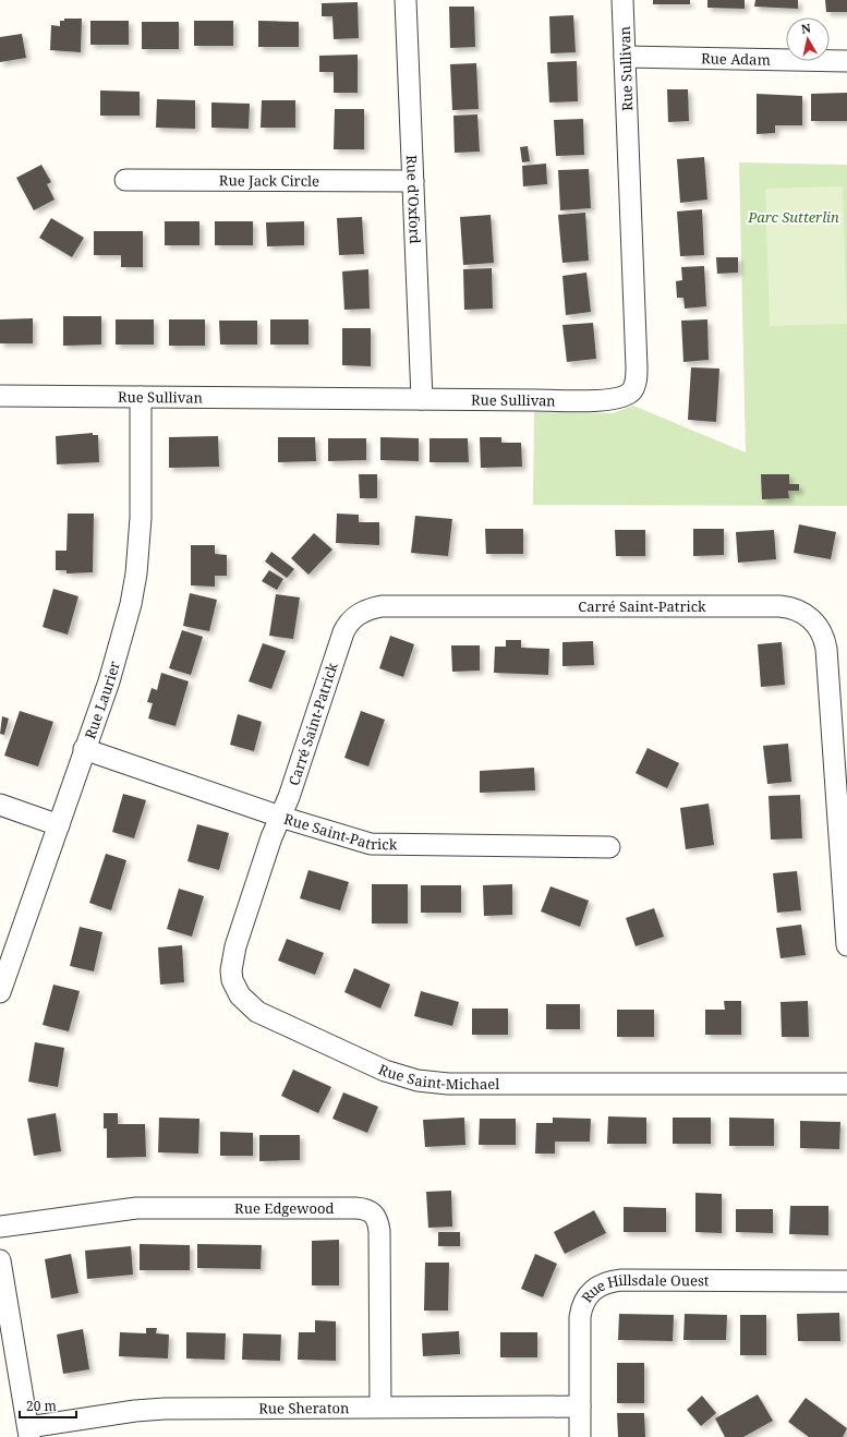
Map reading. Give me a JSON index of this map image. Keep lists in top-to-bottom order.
{
  "streets": {
    "street": [
      "Rue Adam",
      "Rue Sullivan",
      "Rue Jack Circle",
      "Rue d'Oxford",
      "Carré Saint-Patrick",
      "Rue Laurier",
      "Rue Saint-Patrick",
      "Rue Saint-Michael",
      "Rue Edgewood",
      "Rue Hillsdale Ouest",
      "Rue Sheraton"
    ]
  },
  "crossings": [
    ["Rue Adam", "Rue Sullivan"],
    ["Rue Sullivan", "Rue d'Oxford"],
    ["Rue Sullivan", "Rue Laurier"],
    ["Rue Jack Circle", "Rue d'Oxford"],
    ["Carré Saint-Patrick", "Rue Saint-Patrick"],
    ["Carré Saint-Patrick", "Rue Saint-Michael"],
    ["Rue Laurier", "Rue Saint-Patrick"],
    ["Rue Saint-Patrick", "Rue Saint-Michael"],
    ["Rue Edgewood", "Rue Sheraton"],
    ["Rue Hillsdale Ouest", "Rue Sheraton"]
  ],
  "parks": ["Parc Sutterlin"],
  "scale_bar": "20 m",
  "north": "top"
}
